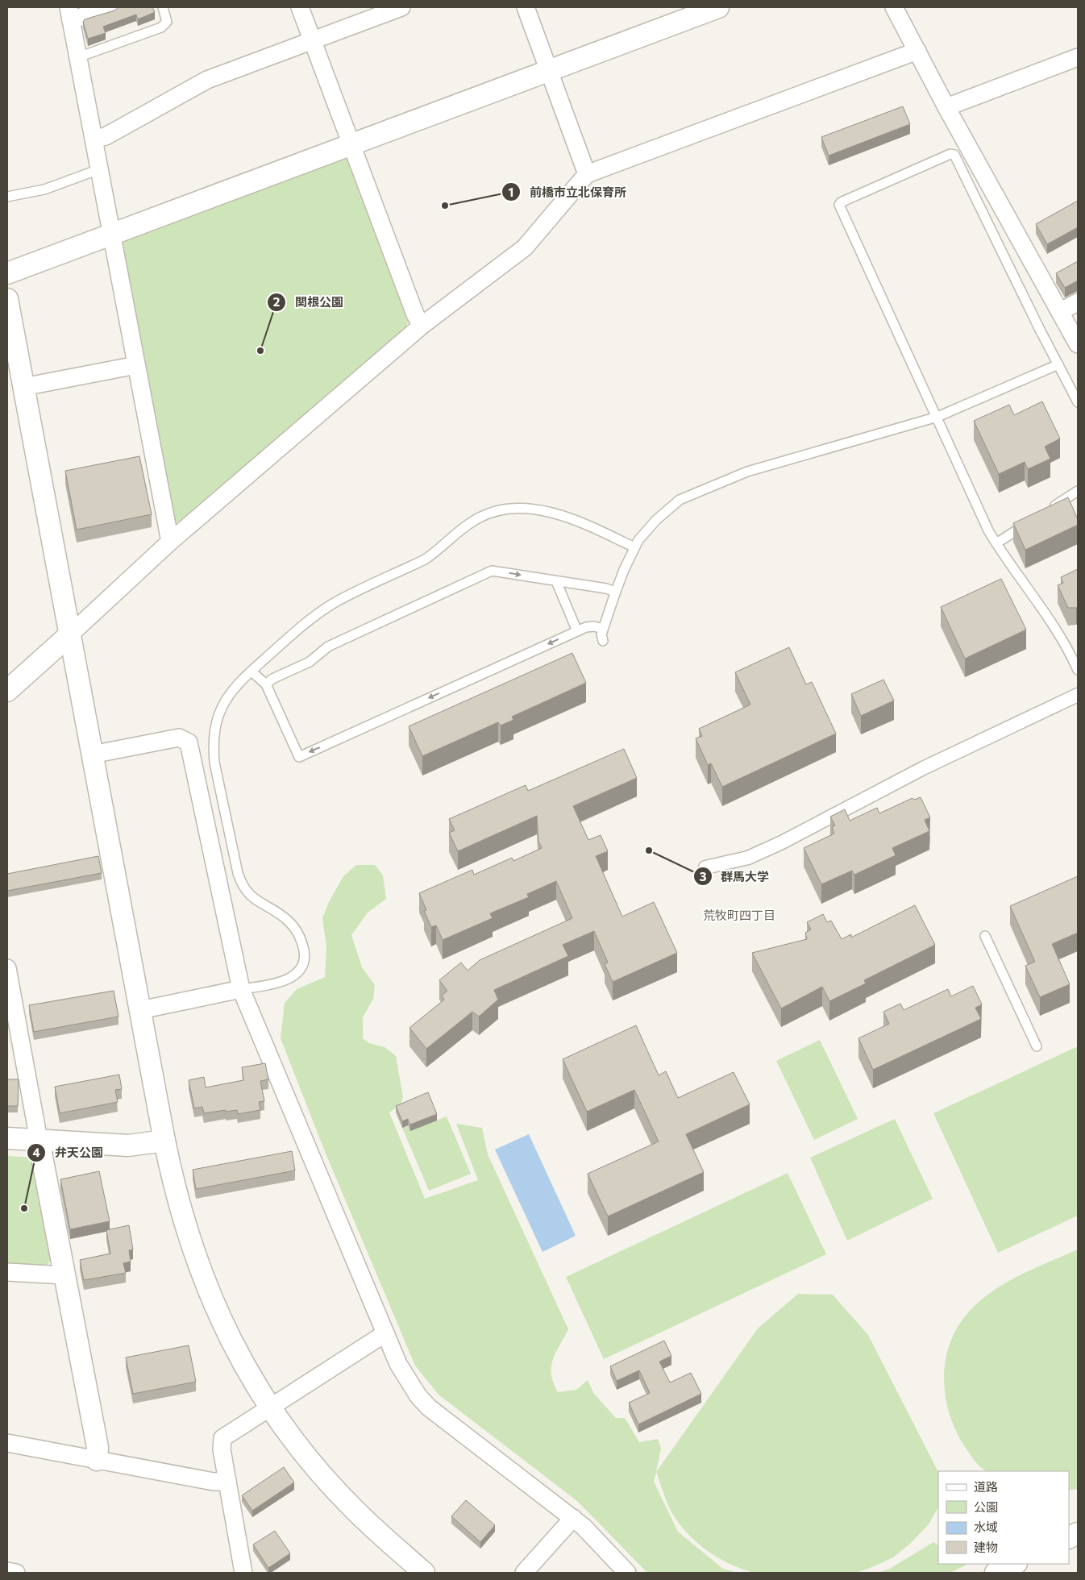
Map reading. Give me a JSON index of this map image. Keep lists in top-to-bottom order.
{
  "districts": ["荒牧町四丁目"],
  "places": [
    "前橋市立北保育所",
    "関根公園",
    "群馬大学",
    "弁天公園"
  ],
  "legend": [
    "道路",
    "公園",
    "水域",
    "建物"
  ]
}
